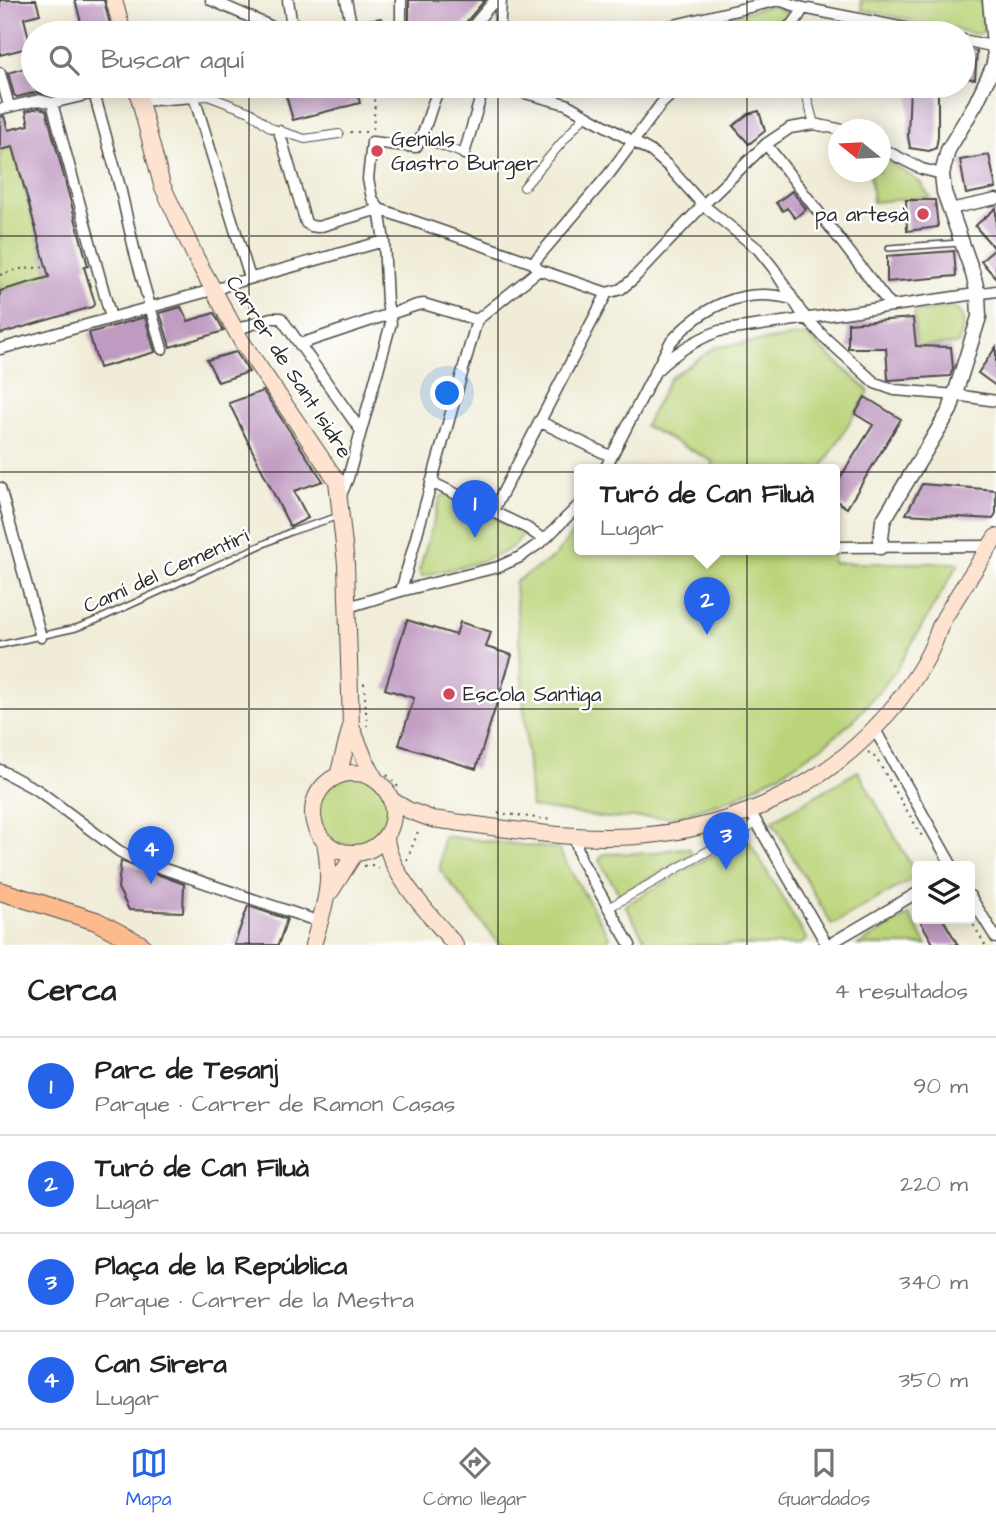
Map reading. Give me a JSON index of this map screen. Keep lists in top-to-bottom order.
{
  "streets": {
    "main road": ["Carrer de Sant Isidre"],
    "lane": ["Camí del Cementiri"]
  },
  "crossings": [
    ["Carrer de Sant Isidre", "Camí del Cementiri"]
  ],
  "places": ["Genials Gastro Burger", "pa artesà", "Escola Santiga"],
  "north": "left",
  "page": {
    "search": "Buscar aquí",
    "popup": ["Turó de Can Filuà", "Lugar"],
    "pins": [
      "1",
      "2",
      "3",
      "4"
    ],
    "heading": ["Cerca", "4 resultados"],
    "list": [
      {
        "mark": "1",
        "name": "Parc de Tesanj",
        "note": "Parque · Carrer de Ramon Casas",
        "value": "90 m"
      },
      {
        "mark": "2",
        "name": "Turó de Can Filuà",
        "note": "Lugar",
        "value": "220 m"
      },
      {
        "mark": "3",
        "name": "Plaça de la República",
        "note": "Parque · Carrer de la Mestra",
        "value": "340 m"
      },
      {
        "mark": "4",
        "name": "Can Sirera",
        "note": "Lugar",
        "value": "350 m"
      }
    ],
    "nav": ["Mapa", "Cómo llegar", "Guardados"]
  }
}
